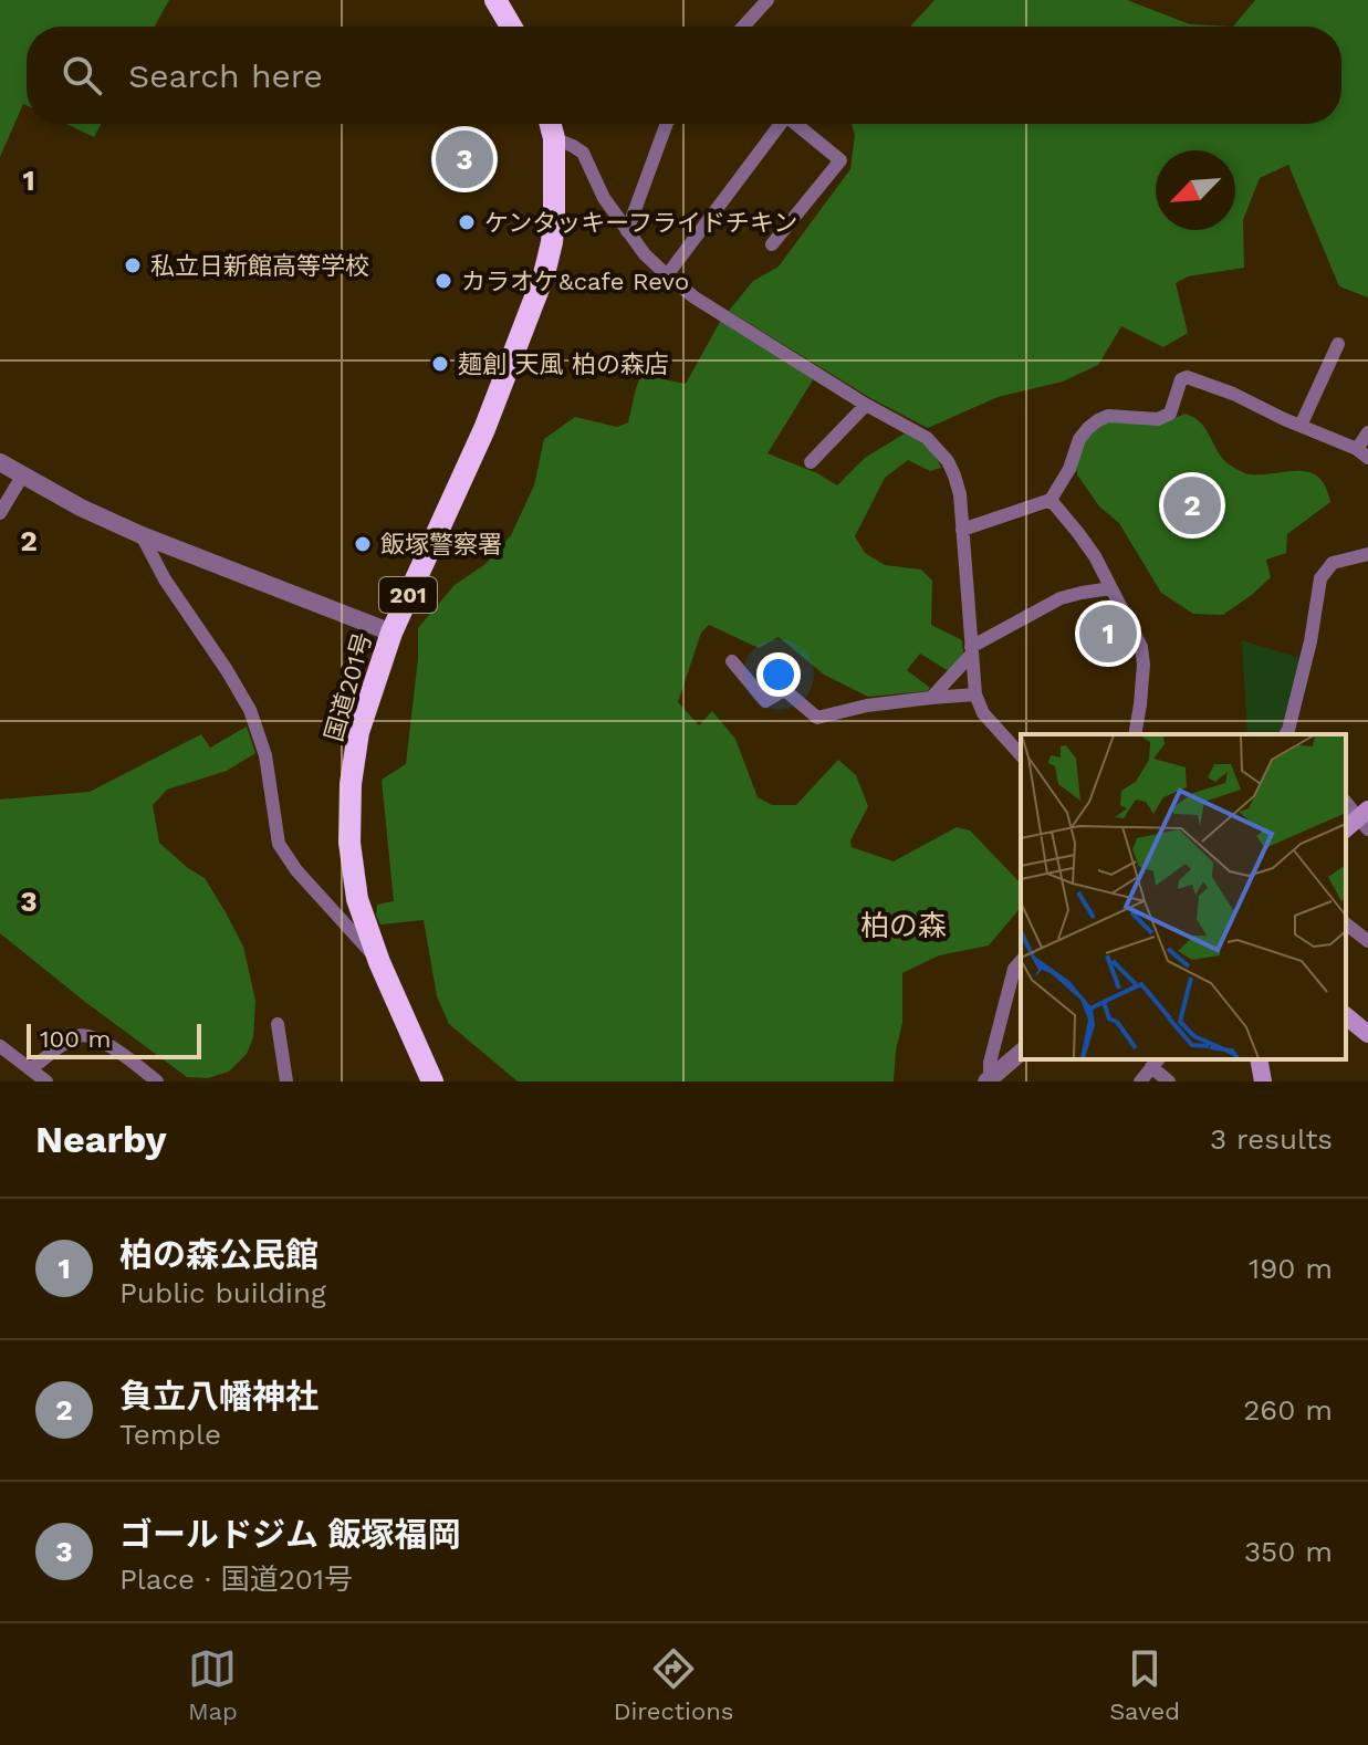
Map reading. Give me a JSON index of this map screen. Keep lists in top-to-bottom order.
{
  "streets": {
    "highway": ["201", "国道201号"]
  },
  "districts": ["柏の森"],
  "places": [
    "ケンタッキーフライドチキン",
    "私立日新館高等学校",
    "カラオケ&cafe Revo",
    "麺創 天風 柏の森店",
    "飯塚警察署"
  ],
  "scale_bar": "100 m",
  "north": "bottom left",
  "page": {
    "search": "Search here",
    "pins": ["3", "2", "1"],
    "scale": "100 m",
    "heading": ["Nearby", "3 results"],
    "list": [
      {
        "mark": "1",
        "name": "柏の森公民館",
        "note": "Public building",
        "value": "190 m"
      },
      {
        "mark": "2",
        "name": "負立八幡神社",
        "note": "Temple",
        "value": "260 m"
      },
      {
        "mark": "3",
        "name": "ゴールドジム 飯塚福岡",
        "note": "Place · 国道201号",
        "value": "350 m"
      }
    ],
    "nav": ["Map", "Directions", "Saved"]
  },
  "grid": {
    "rows": ["1", "2", "3"]
  }
}
